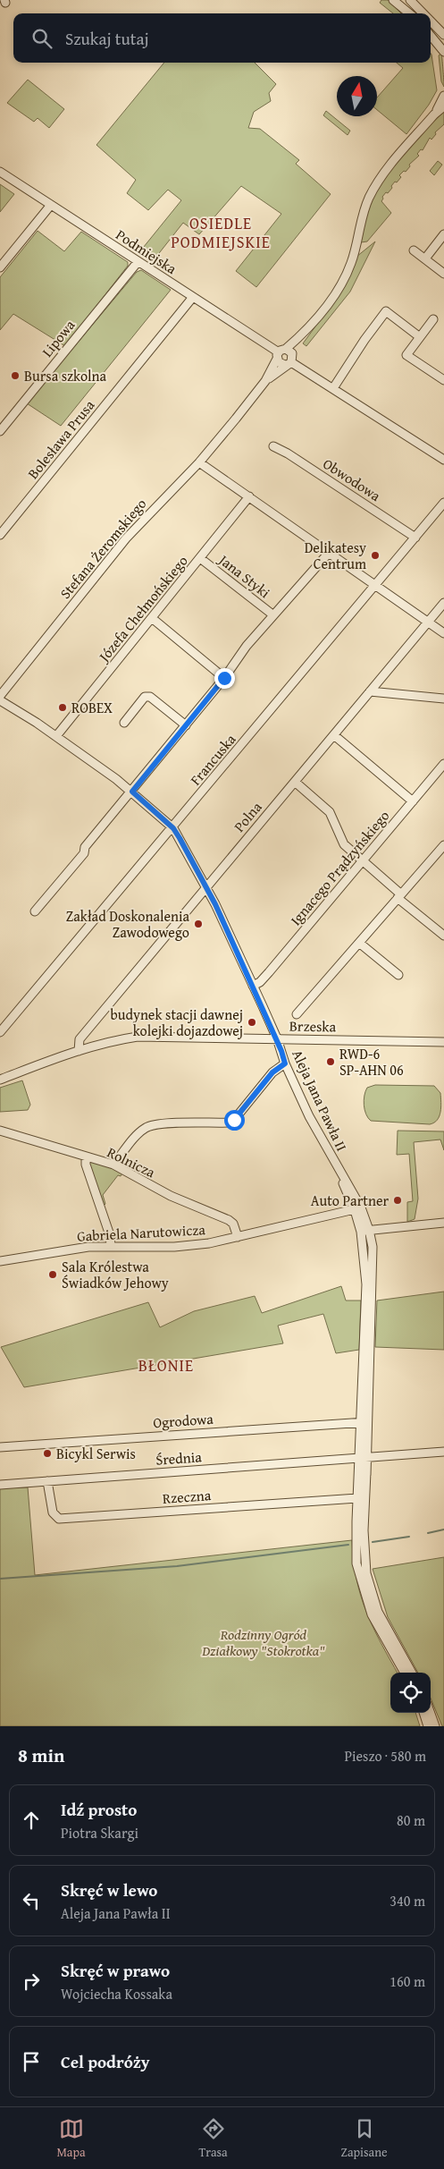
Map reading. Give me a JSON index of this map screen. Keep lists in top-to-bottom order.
{
  "streets": {
    "street": [
      "Podmiejska",
      "Lipowa",
      "Bolesława Prusa",
      "Obwodowa",
      "Stefana Żeromskiego",
      "Jana Styki",
      "Józefa Chełmońskiego",
      "Francuska",
      "Polna",
      "Ignacego Prądzyńskiego",
      "Brzeska",
      "Aleja Jana Pawła II",
      "Rolnicza",
      "Gabriela Narutowicza",
      "Ogrodowa",
      "Średnia",
      "Rzeczna"
    ]
  },
  "crossings": [
    ["Podmiejska", "Lipowa"],
    ["Podmiejska", "Bolesława Prusa"],
    ["Podmiejska", "Stefana Żeromskiego"],
    ["Obwodowa", "Francuska"],
    ["Stefana Żeromskiego", "Aleja Jana Pawła II"],
    ["Jana Styki", "Józefa Chełmońskiego"],
    ["Józefa Chełmońskiego", "Aleja Jana Pawła II"],
    ["Francuska", "Aleja Jana Pawła II"],
    ["Polna", "Brzeska"],
    ["Polna", "Aleja Jana Pawła II"],
    ["Ignacego Prądzyńskiego", "Aleja Jana Pawła II"],
    ["Brzeska", "Aleja Jana Pawła II"],
    ["Aleja Jana Pawła II", "Gabriela Narutowicza"],
    ["Aleja Jana Pawła II", "Ogrodowa"],
    ["Aleja Jana Pawła II", "Średnia"],
    ["Aleja Jana Pawła II", "Rzeczna"],
    ["Rolnicza", "Gabriela Narutowicza"],
    ["Średnia", "Rzeczna"]
  ],
  "districts": ["OSIEDLE PODMIEJSKIE", "BŁONIE"],
  "parks": ["Rodzinny Ogród Działkowy \"Stokrotka\""],
  "places": [
    "Bursa szkolna",
    "Delikatesy Centrum",
    "ROBEX",
    "Zakład Doskonalenia Zawodowego",
    "budynek stacji dawnej kolejki dojazdowej",
    "RWD-6 SP-AHN 06",
    "Auto Partner",
    "Sala Królestwa Świadków Jehowy",
    "Bicykl Serwis"
  ],
  "north": "top",
  "page": {
    "search": "Szukaj tutaj",
    "heading": ["8 min", "Pieszo · 580 m"],
    "list": [
      ["Idź prosto", "Piotra Skargi", "80 m"],
      ["Skręć w lewo", "Aleja Jana Pawła II", "340 m"],
      ["Skręć w prawo", "Wojciecha Kossaka", "160 m"],
      "Cel podróży"
    ],
    "nav": ["Mapa", "Trasa", "Zapisane"]
  }
}
